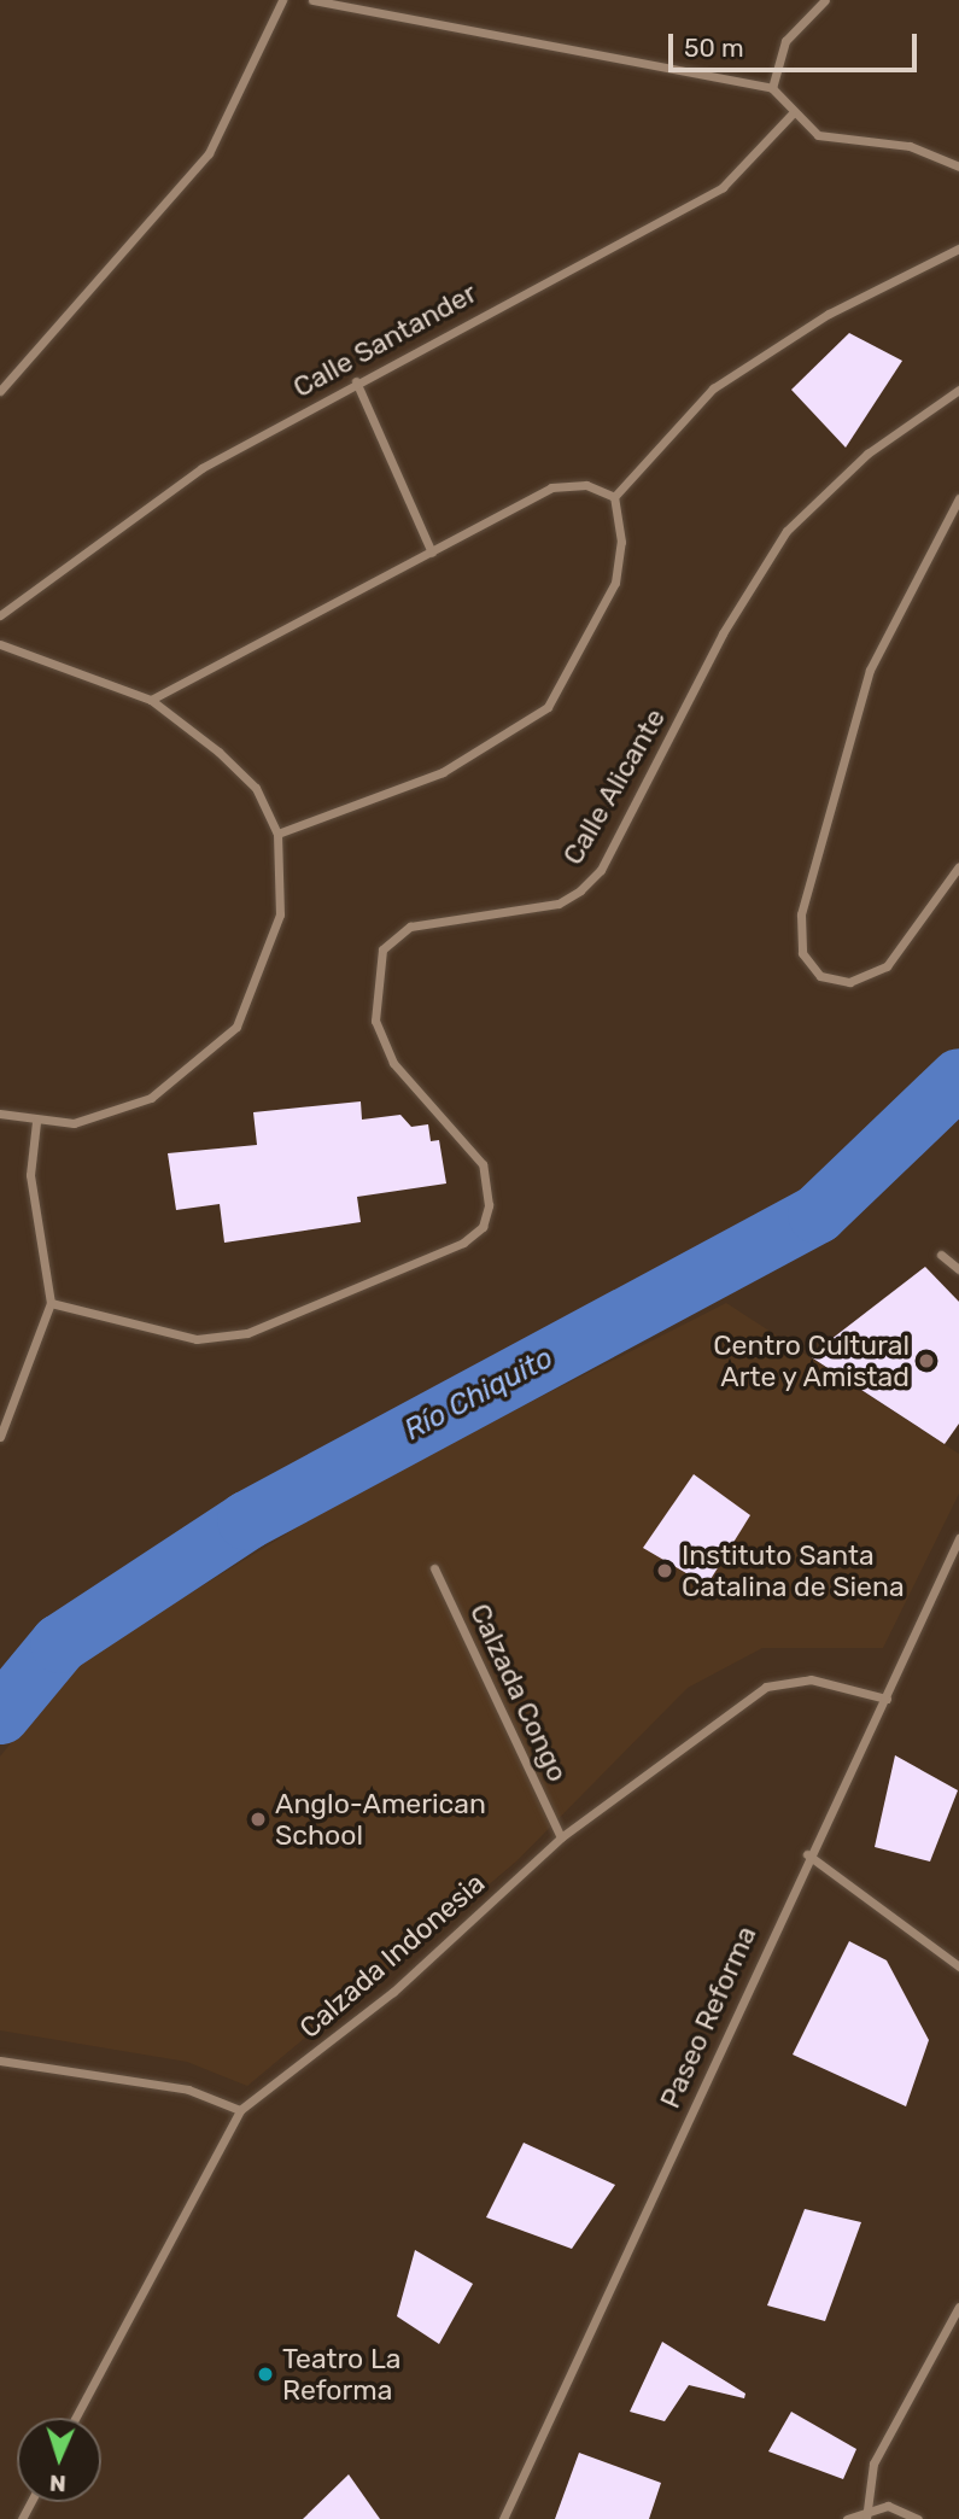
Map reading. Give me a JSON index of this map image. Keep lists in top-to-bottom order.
{
  "streets": {
    "street": [
      "Calle Santander",
      "Calle Alicante",
      "Calzada Congo",
      "Calzada Indonesia",
      "Paseo Reforma"
    ]
  },
  "crossings": [
    ["Calzada Congo", "Calzada Indonesia"],
    ["Calzada Indonesia", "Paseo Reforma"]
  ],
  "water": ["Río Chiquito"],
  "places": [
    "Centro Cultural Arte y Amistad",
    "Instituto Santa Catalina de Siena",
    "Anglo-American School",
    "Teatro La Reforma"
  ],
  "scale_bar": "50 m",
  "north": "bottom"
}
